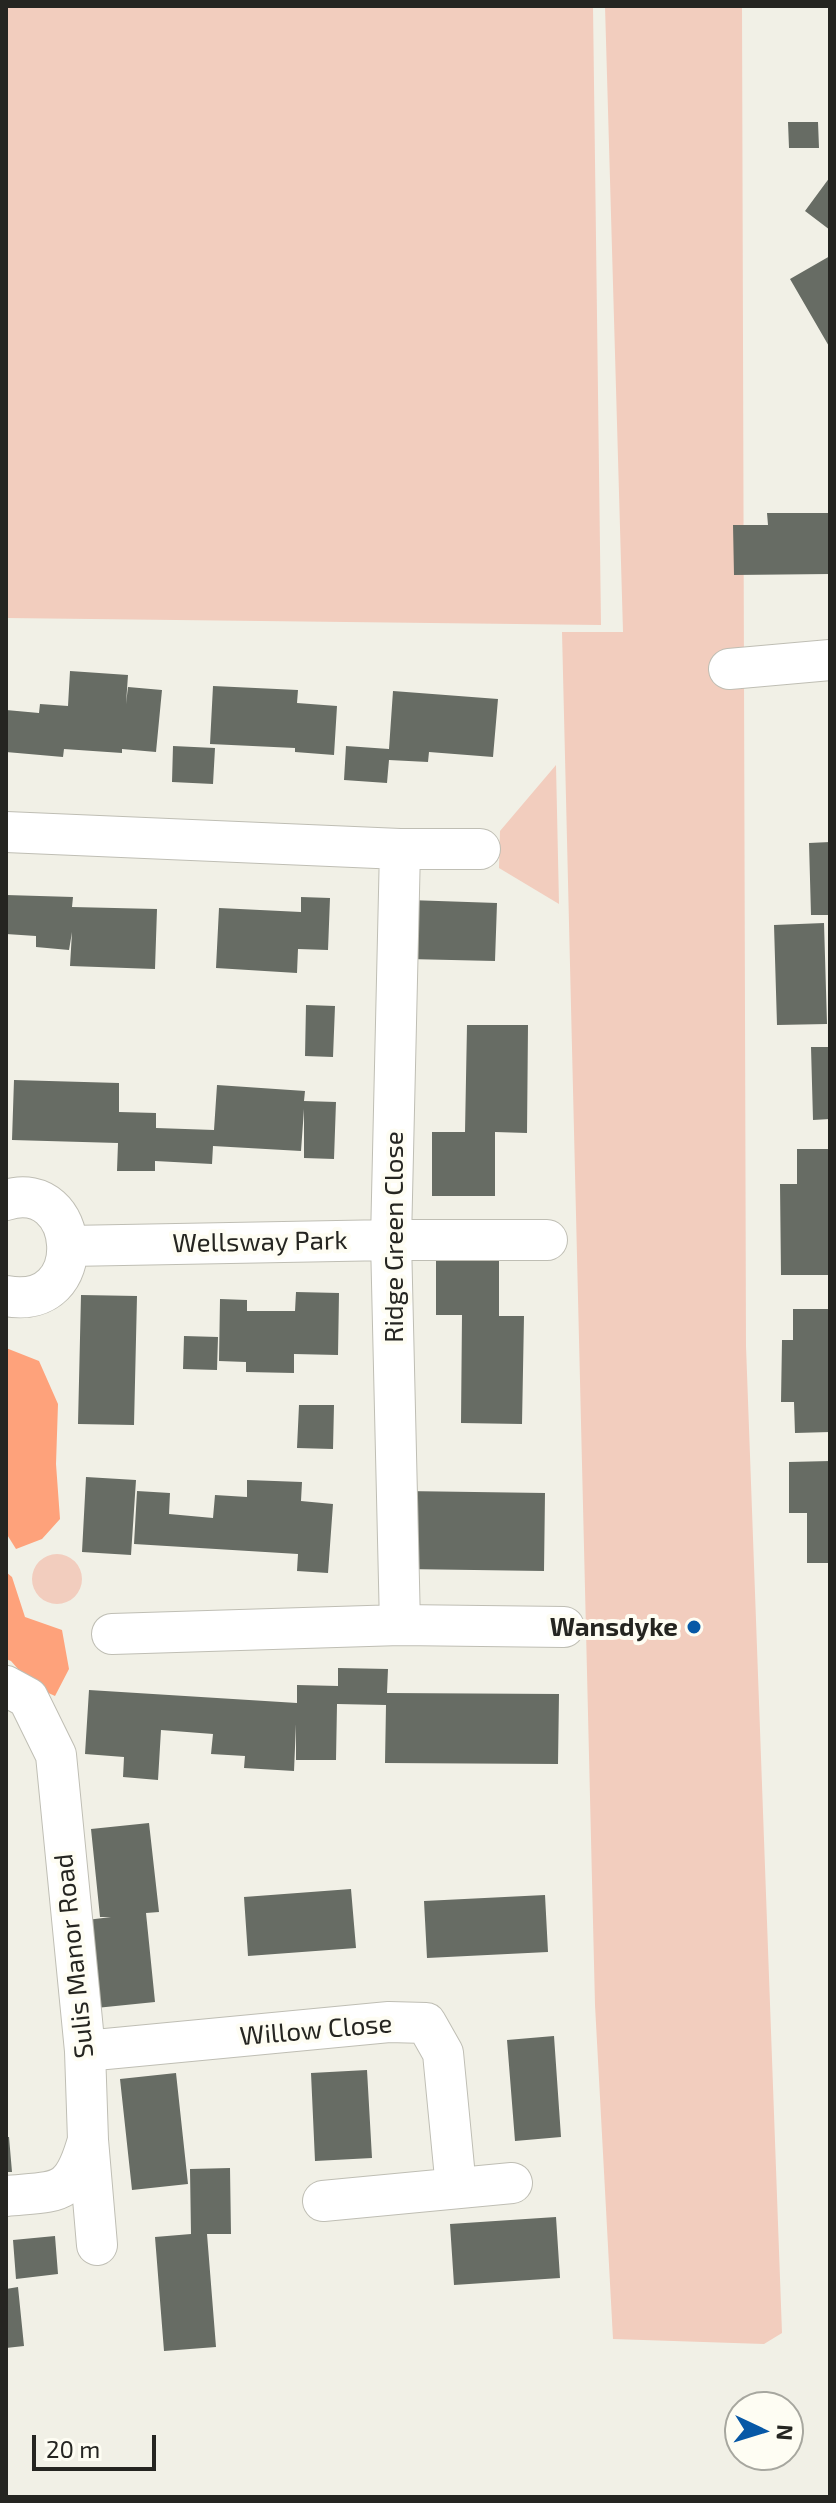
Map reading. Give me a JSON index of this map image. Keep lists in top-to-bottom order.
{
  "streets": {
    "street": [
      "Ridge Green Close",
      "Wellsway Park",
      "Sulis Manor Road",
      "Willow Close"
    ]
  },
  "crossings": [
    ["Ridge Green Close", "Wellsway Park"],
    ["Sulis Manor Road", "Willow Close"]
  ],
  "places": ["Wansdyke"],
  "scale_bar": "20 m",
  "north": "right"
}
